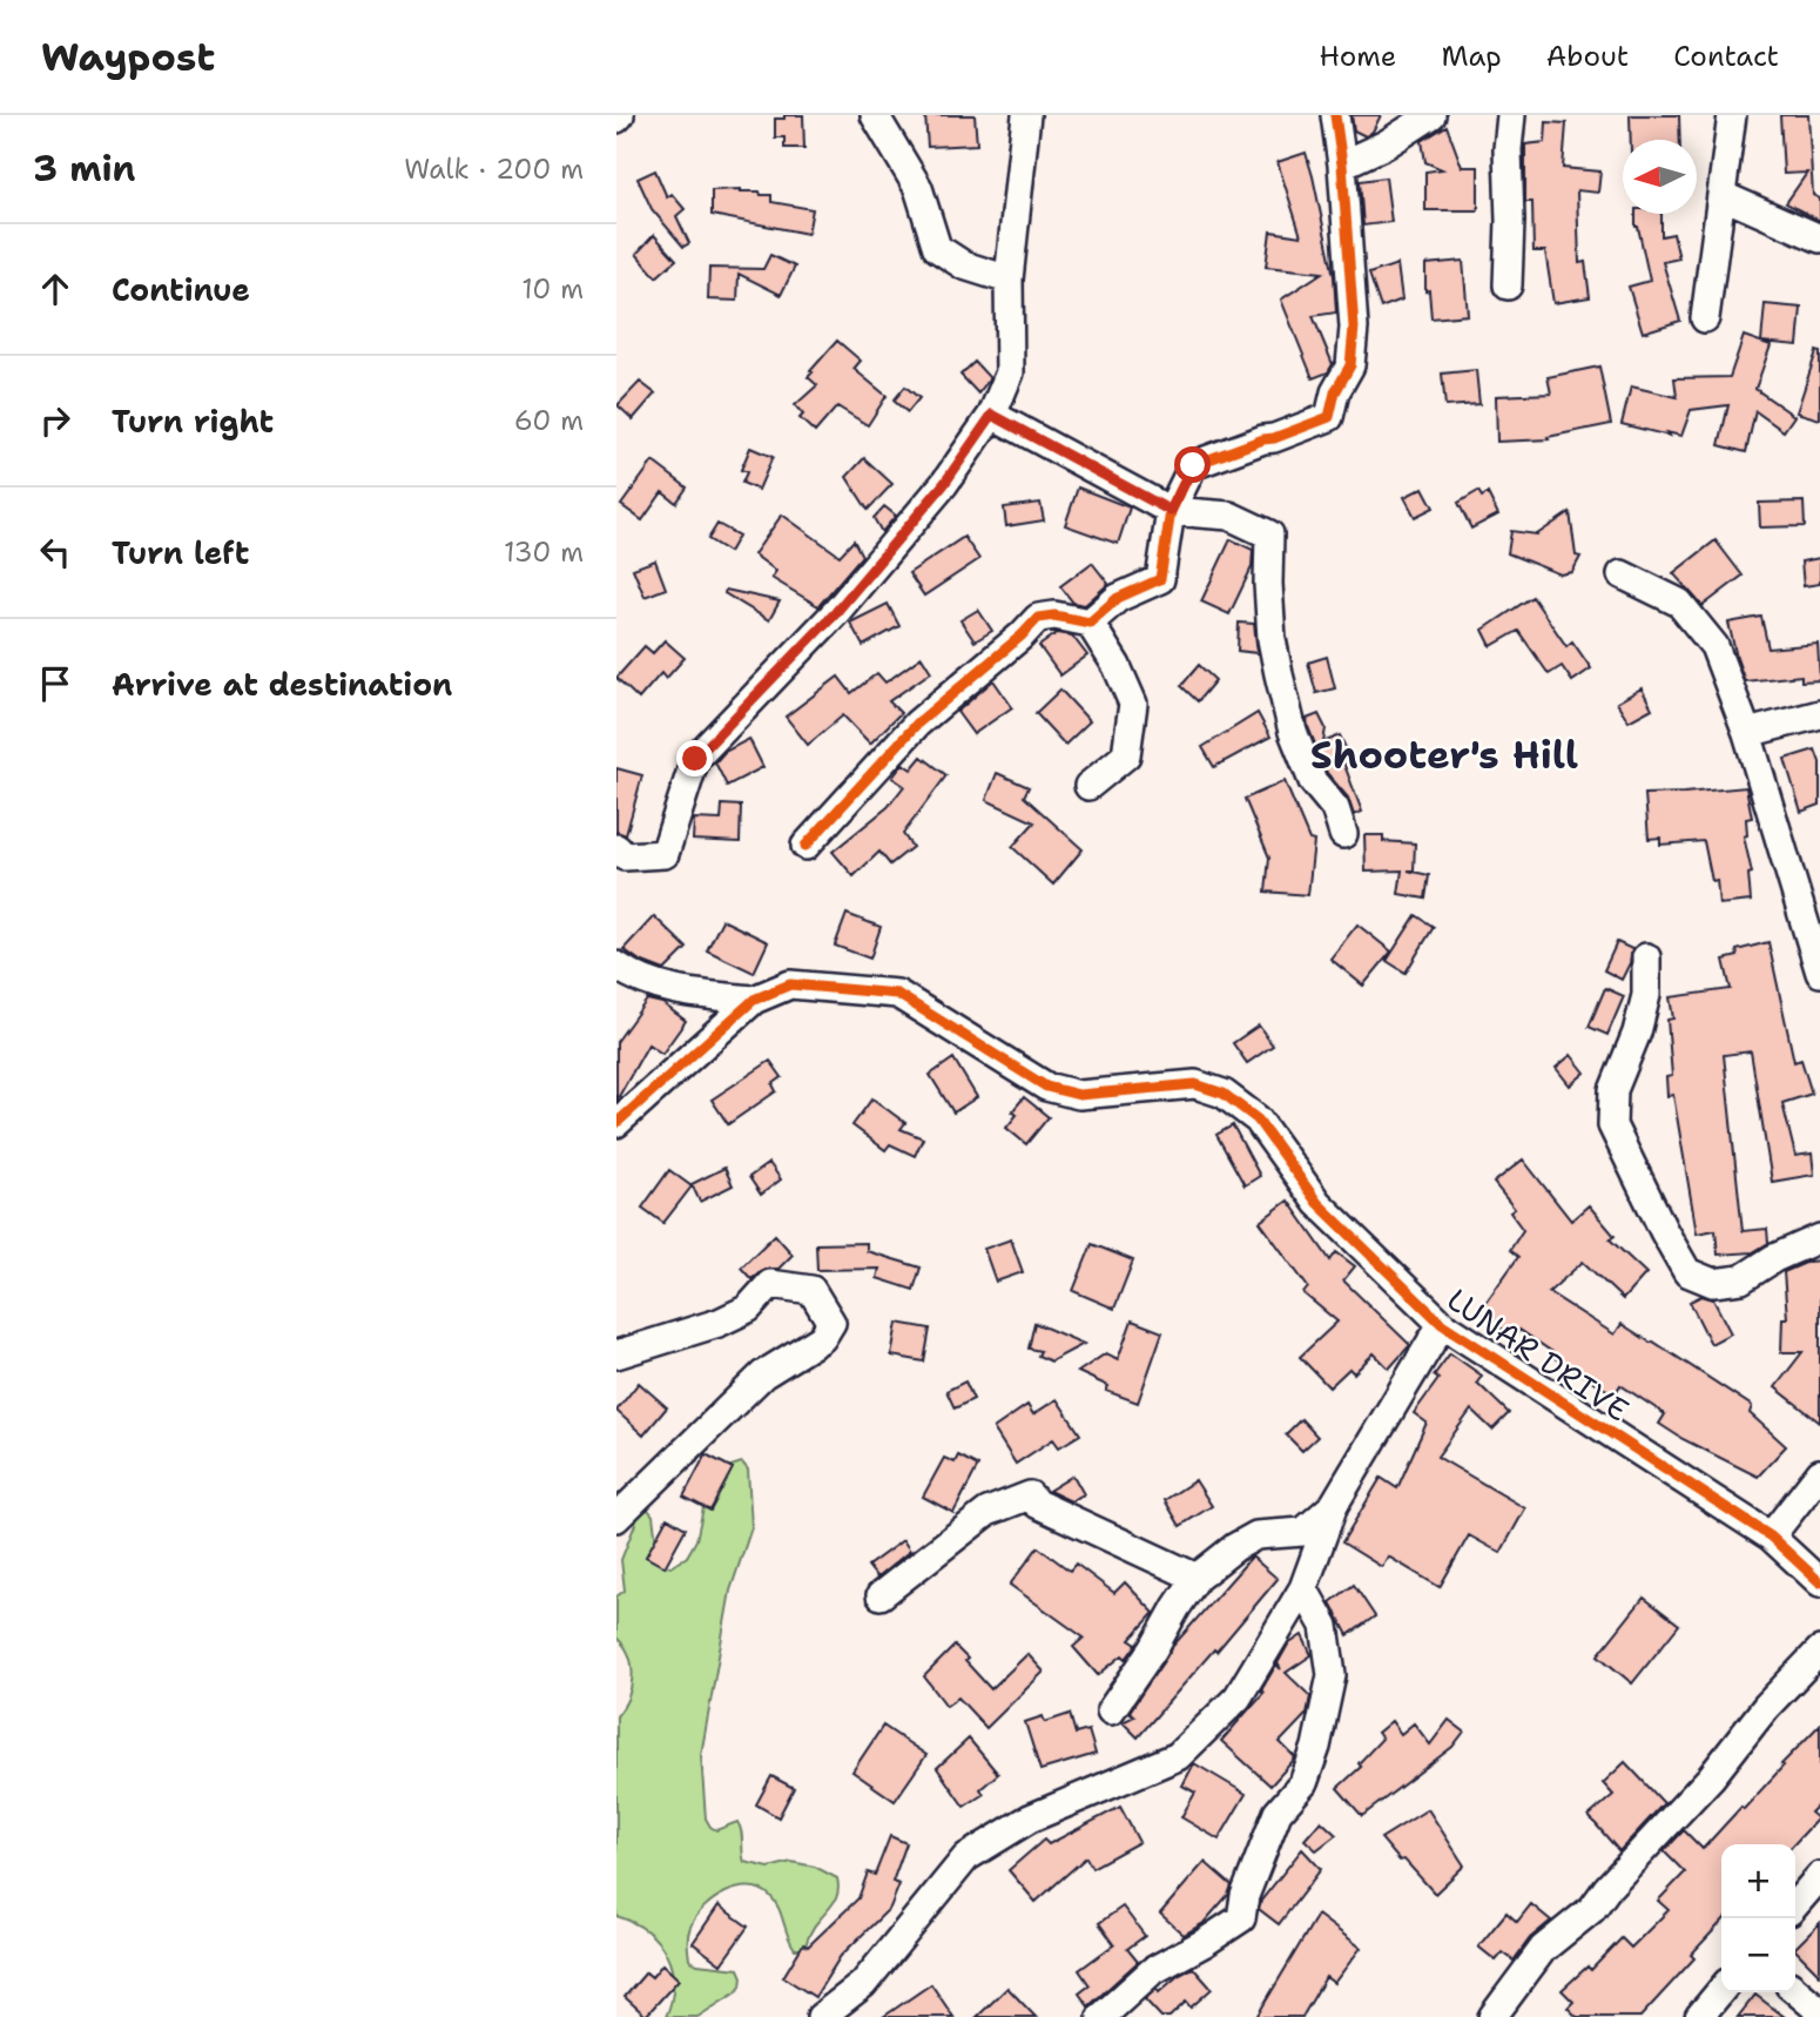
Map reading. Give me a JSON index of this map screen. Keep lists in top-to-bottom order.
{
  "streets": {
    "street": ["LUNAR DRIVE"]
  },
  "districts": ["Shooter's Hill"],
  "north": "left",
  "page": {
    "header": "Waypost",
    "nav": [
      "Home",
      "Map",
      "About",
      "Contact"
    ],
    "heading": ["3 min", "Walk · 200 m"],
    "list": [
      ["Continue", "10 m"],
      ["Turn right", "60 m"],
      ["Turn left", "130 m"],
      "Arrive at destination"
    ],
    "map_buttons": ["+", "−"]
  }
}
